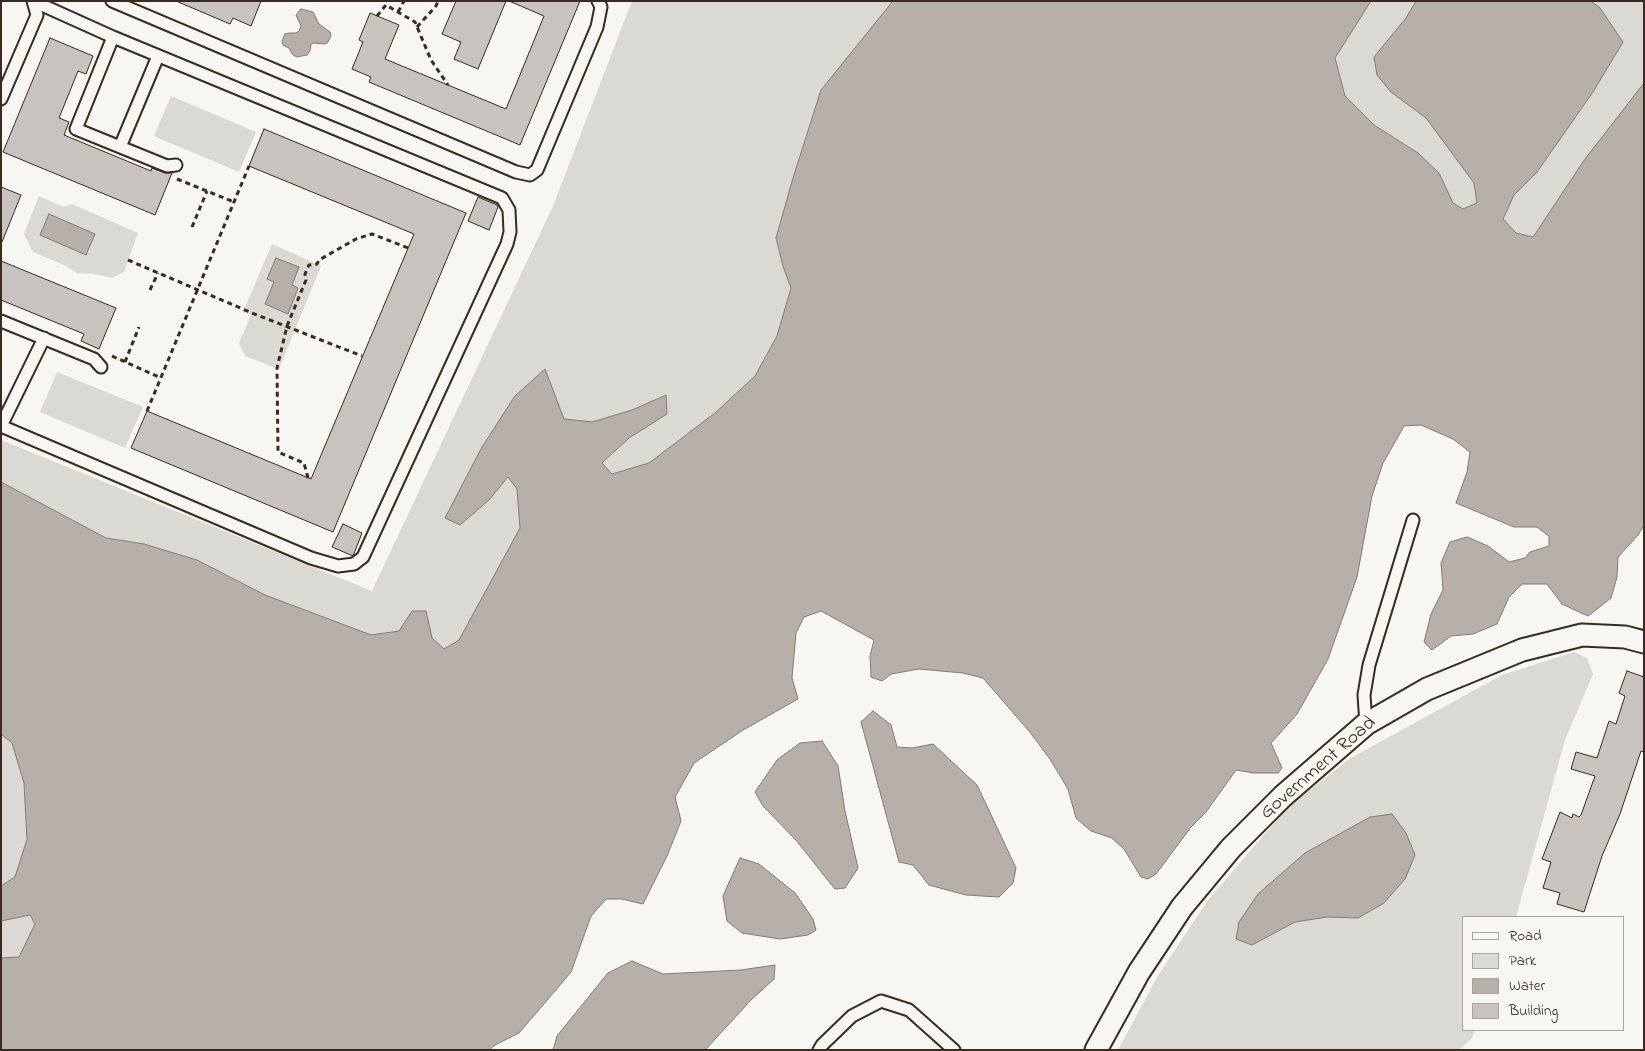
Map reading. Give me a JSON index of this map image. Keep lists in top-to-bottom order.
{
  "streets": {
    "street": ["Government Road"]
  },
  "legend": [
    "Road",
    "Park",
    "Water",
    "Building"
  ]
}
